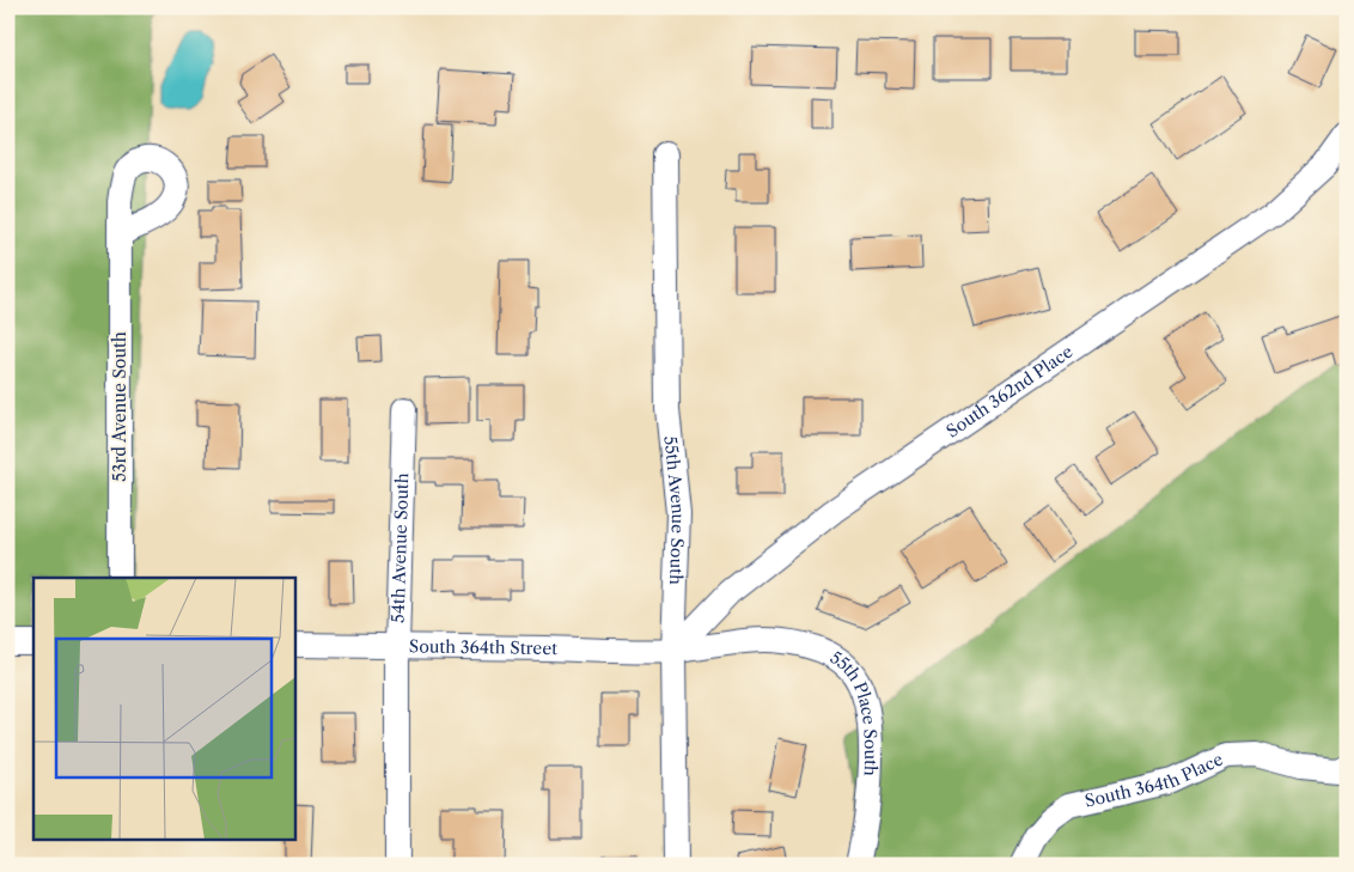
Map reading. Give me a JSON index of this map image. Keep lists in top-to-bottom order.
{
  "streets": {
    "street": [
      "South 362nd Place",
      "53rd Avenue South",
      "55th Avenue South",
      "54th Avenue South",
      "South 364th Street",
      "55th Place South",
      "South 364th Place"
    ]
  },
  "crossings": [
    ["South 362nd Place", "55th Avenue South"],
    ["South 362nd Place", "South 364th Street"],
    ["South 362nd Place", "55th Place South"],
    ["55th Avenue South", "South 364th Street"],
    ["55th Avenue South", "55th Place South"],
    ["54th Avenue South", "South 364th Street"],
    ["South 364th Street", "55th Place South"]
  ]
}
